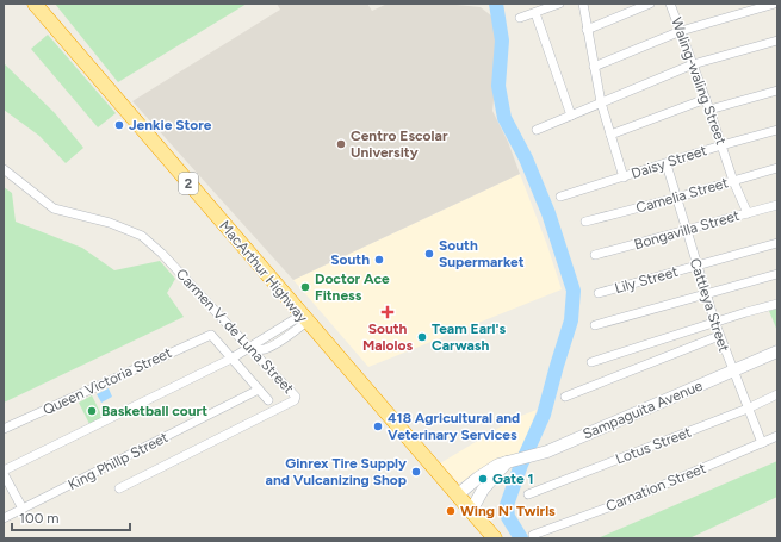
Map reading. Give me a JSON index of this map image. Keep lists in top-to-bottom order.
{
  "streets": {
    "highway": ["2", "MacArthur Highway"],
    "main road": ["Sampaguita Avenue"],
    "street": [
      "Waling-waling Street",
      "Daisy Street",
      "Camelia Street",
      "Bongavilla Street",
      "Lily Street",
      "Cattleya Street",
      "Carmen V. de Luna Street",
      "Queen Victoria Street",
      "Lotus Street",
      "King Phillp Street",
      "Carnation Street"
    ]
  },
  "crossings": [
    ["Waling-waling Street", "Daisy Street"],
    ["Waling-waling Street", "Camelia Street"],
    ["Waling-waling Street", "Bongavilla Street"],
    ["Daisy Street", "Cattleya Street"],
    ["Camelia Street", "Cattleya Street"],
    ["Bongavilla Street", "Cattleya Street"],
    ["MacArthur Highway", "Sampaguita Avenue"],
    ["Lily Street", "Cattleya Street"],
    ["Cattleya Street", "Sampaguita Avenue"],
    ["Cattleya Street", "Lotus Street"],
    ["Cattleya Street", "Carnation Street"]
  ],
  "places": {
    "other": [
      "Jenkie Store",
      "Centro Escolar University",
      "South Supermarket",
      "South",
      "Doctor Ace Fitness",
      "Team Earl's Carwash",
      "Basketball court",
      "418 Agricultural and Veterinary Services",
      "Ginrex Tire Supply and Vulcanizing Shop",
      "Gate 1",
      "Wing N' Twirls"
    ],
    "health": ["South Malolos"]
  },
  "scale_bar": "100 m"
}
